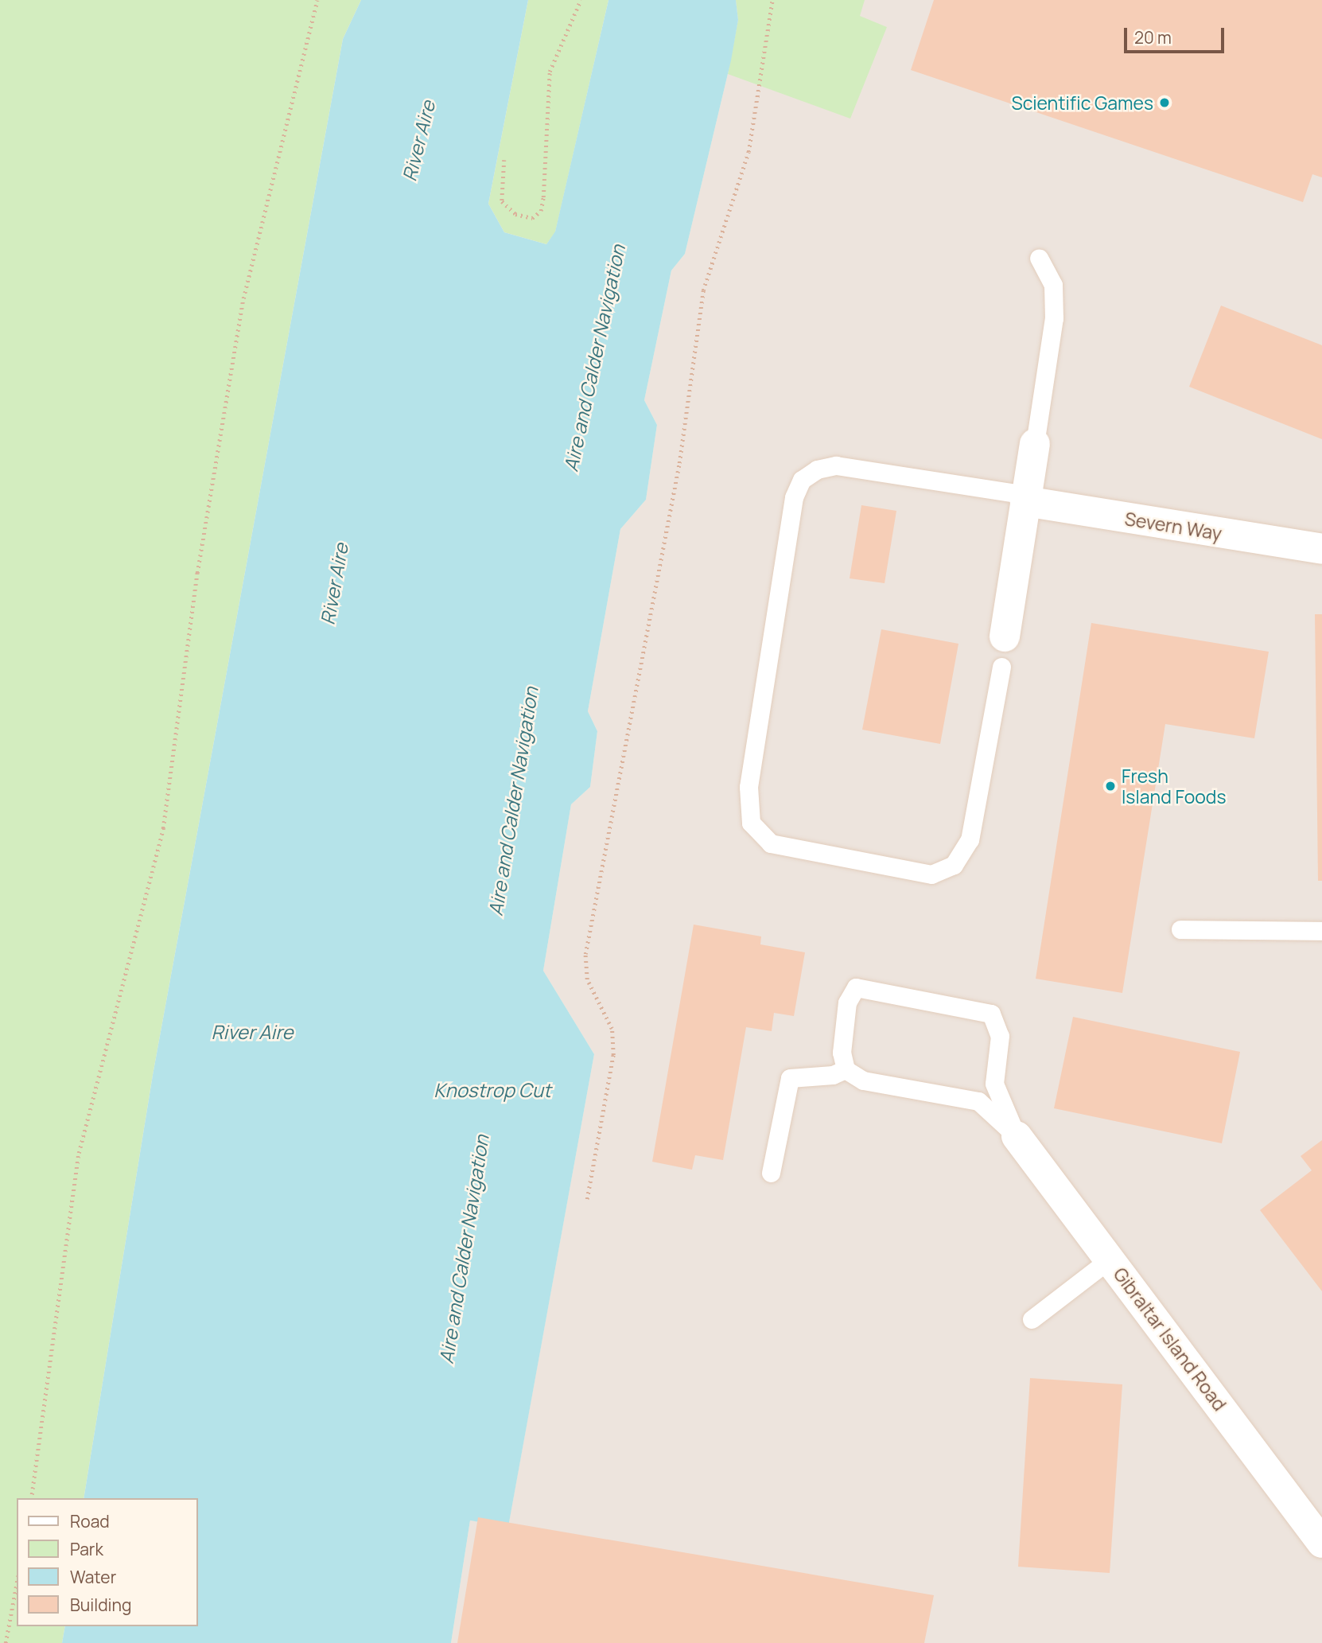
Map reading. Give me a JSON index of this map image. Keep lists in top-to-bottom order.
{
  "streets": {
    "street": ["Severn Way", "Gibraltar Island Road"]
  },
  "water": ["River Aire", "Aire and Calder Navigation", "Knostrop Cut"],
  "places": ["Scientific Games", "Fresh Island Foods"],
  "legend": [
    "Road",
    "Park",
    "Water",
    "Building"
  ],
  "scale_bar": "20 m"
}
